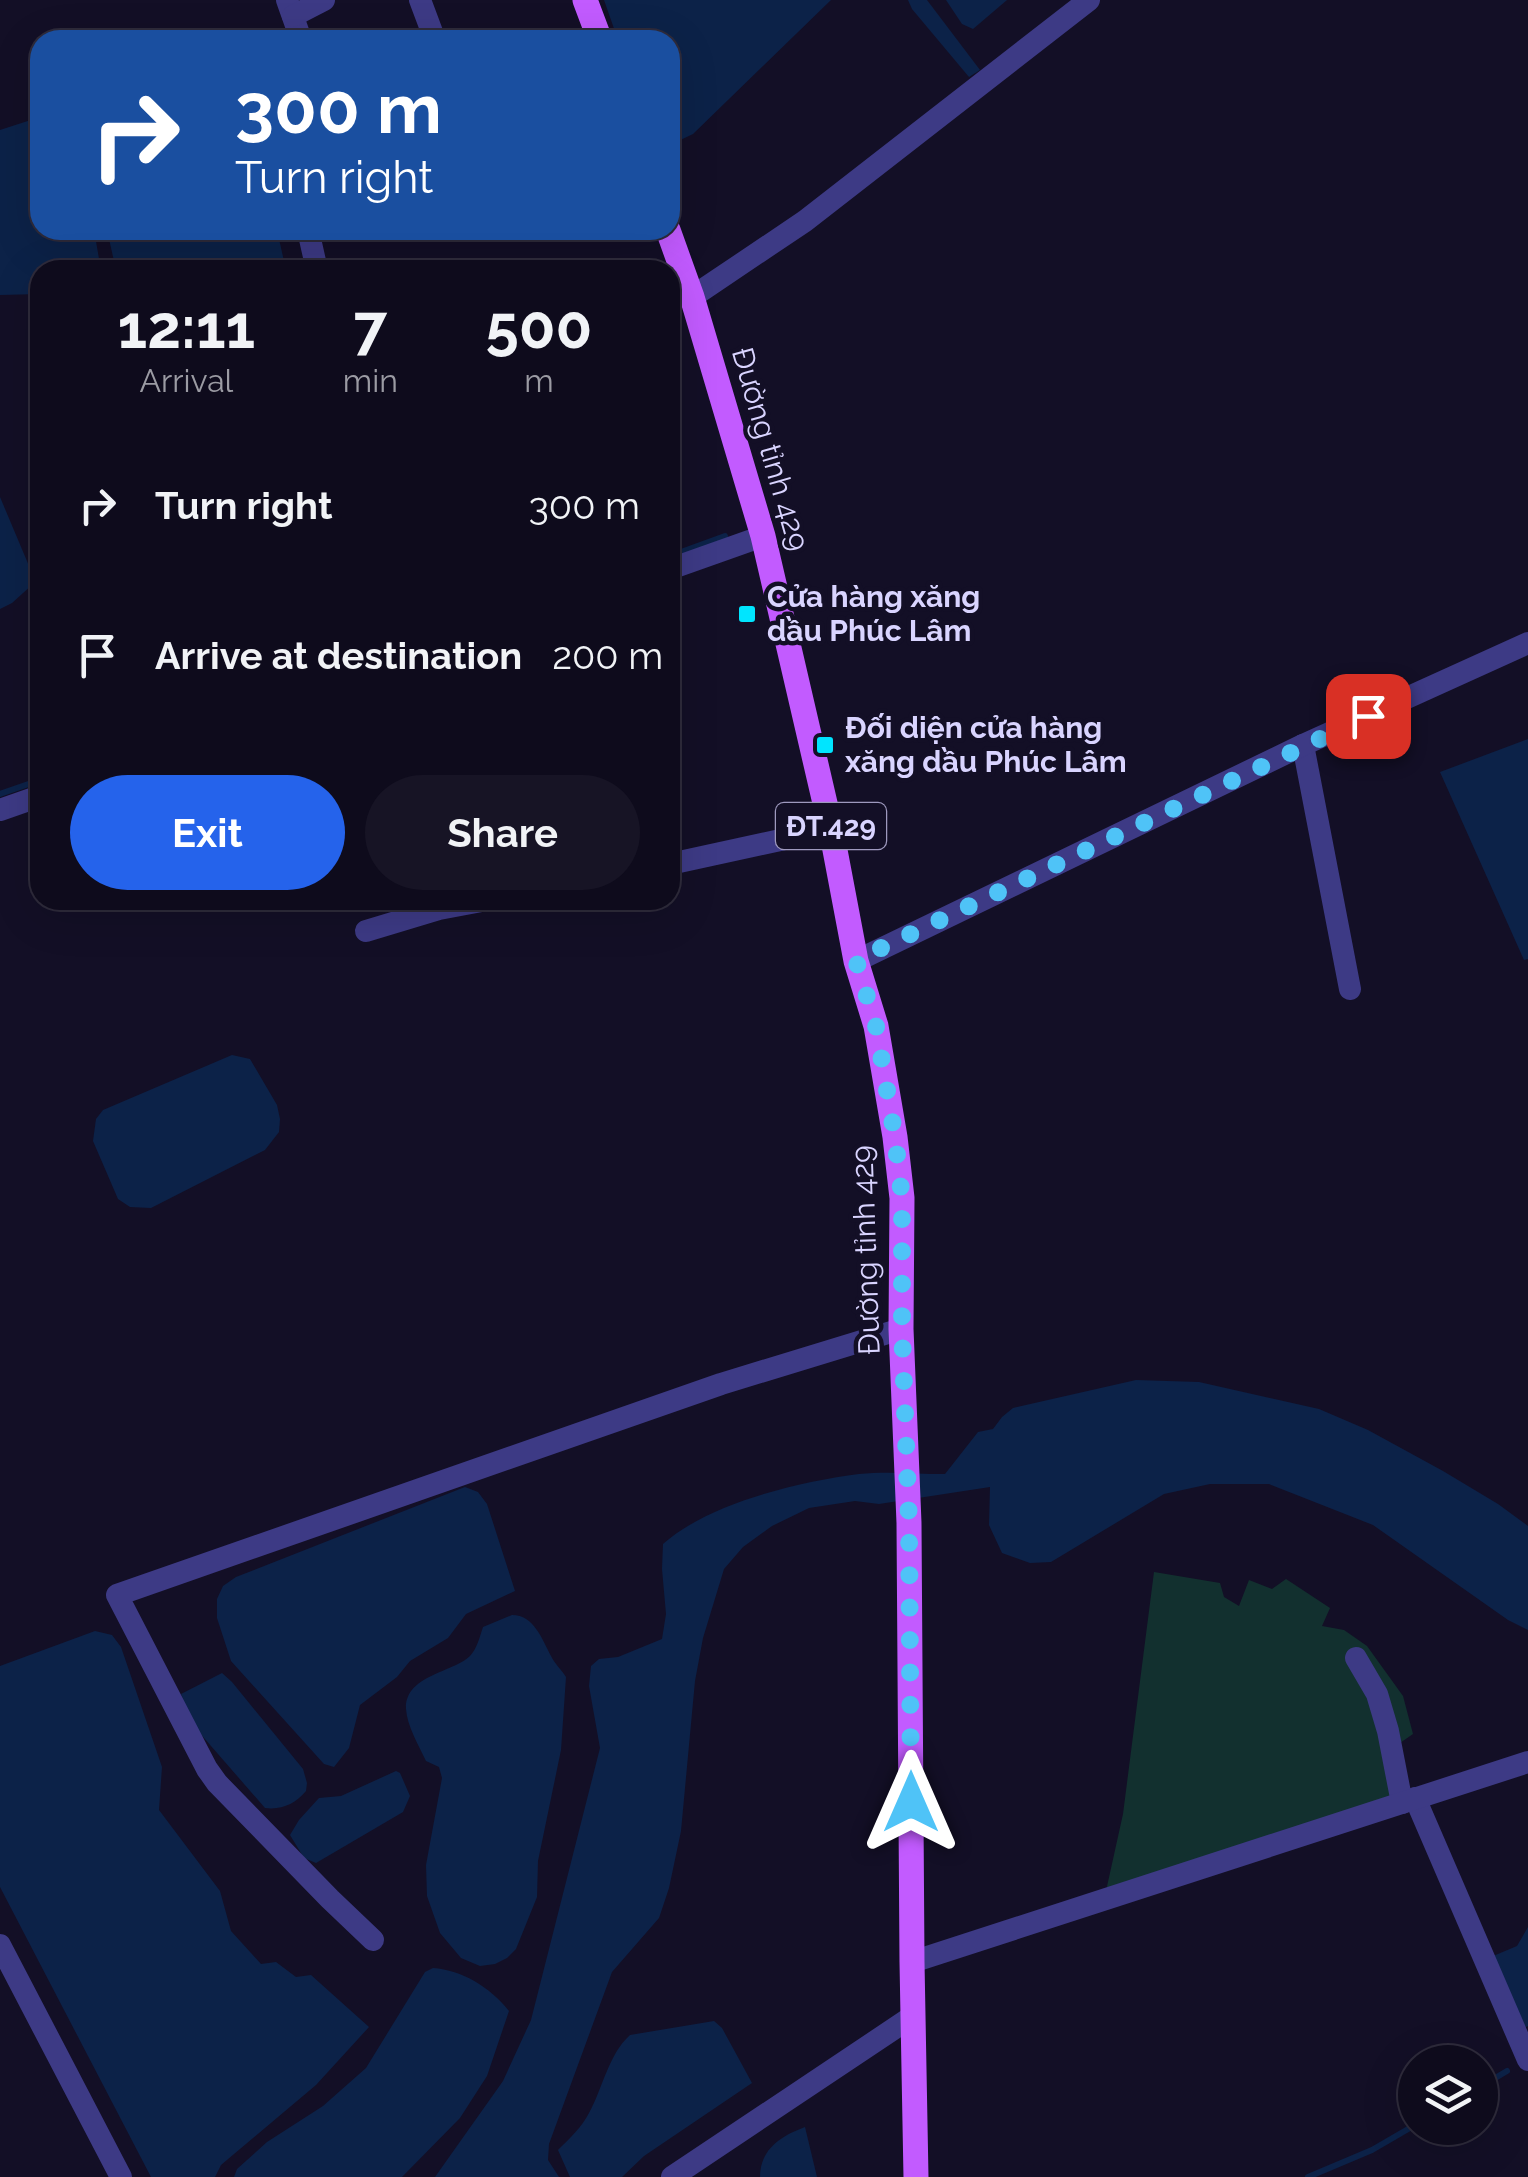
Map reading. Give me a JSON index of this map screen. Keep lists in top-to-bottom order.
{
  "streets": {
    "main road": ["Đường tỉnh 429", "ĐT.429"]
  },
  "places": {
    "transit": ["Cửa hàng xăng dầu Phúc Lâm", "Đối diện cửa hàng xăng dầu Phúc Lâm"]
  },
  "page": {
    "turn": ["300 m", "Turn right"],
    "eta": [
      "12:11",
      "Arrival",
      "7",
      "min",
      "500",
      "m"
    ],
    "list": [
      {
        "name": "Turn right",
        "value": "300 m"
      },
      {
        "name": "Arrive at destination",
        "value": "200 m"
      }
    ],
    "buttons": ["Exit", "Share"]
  }
}
